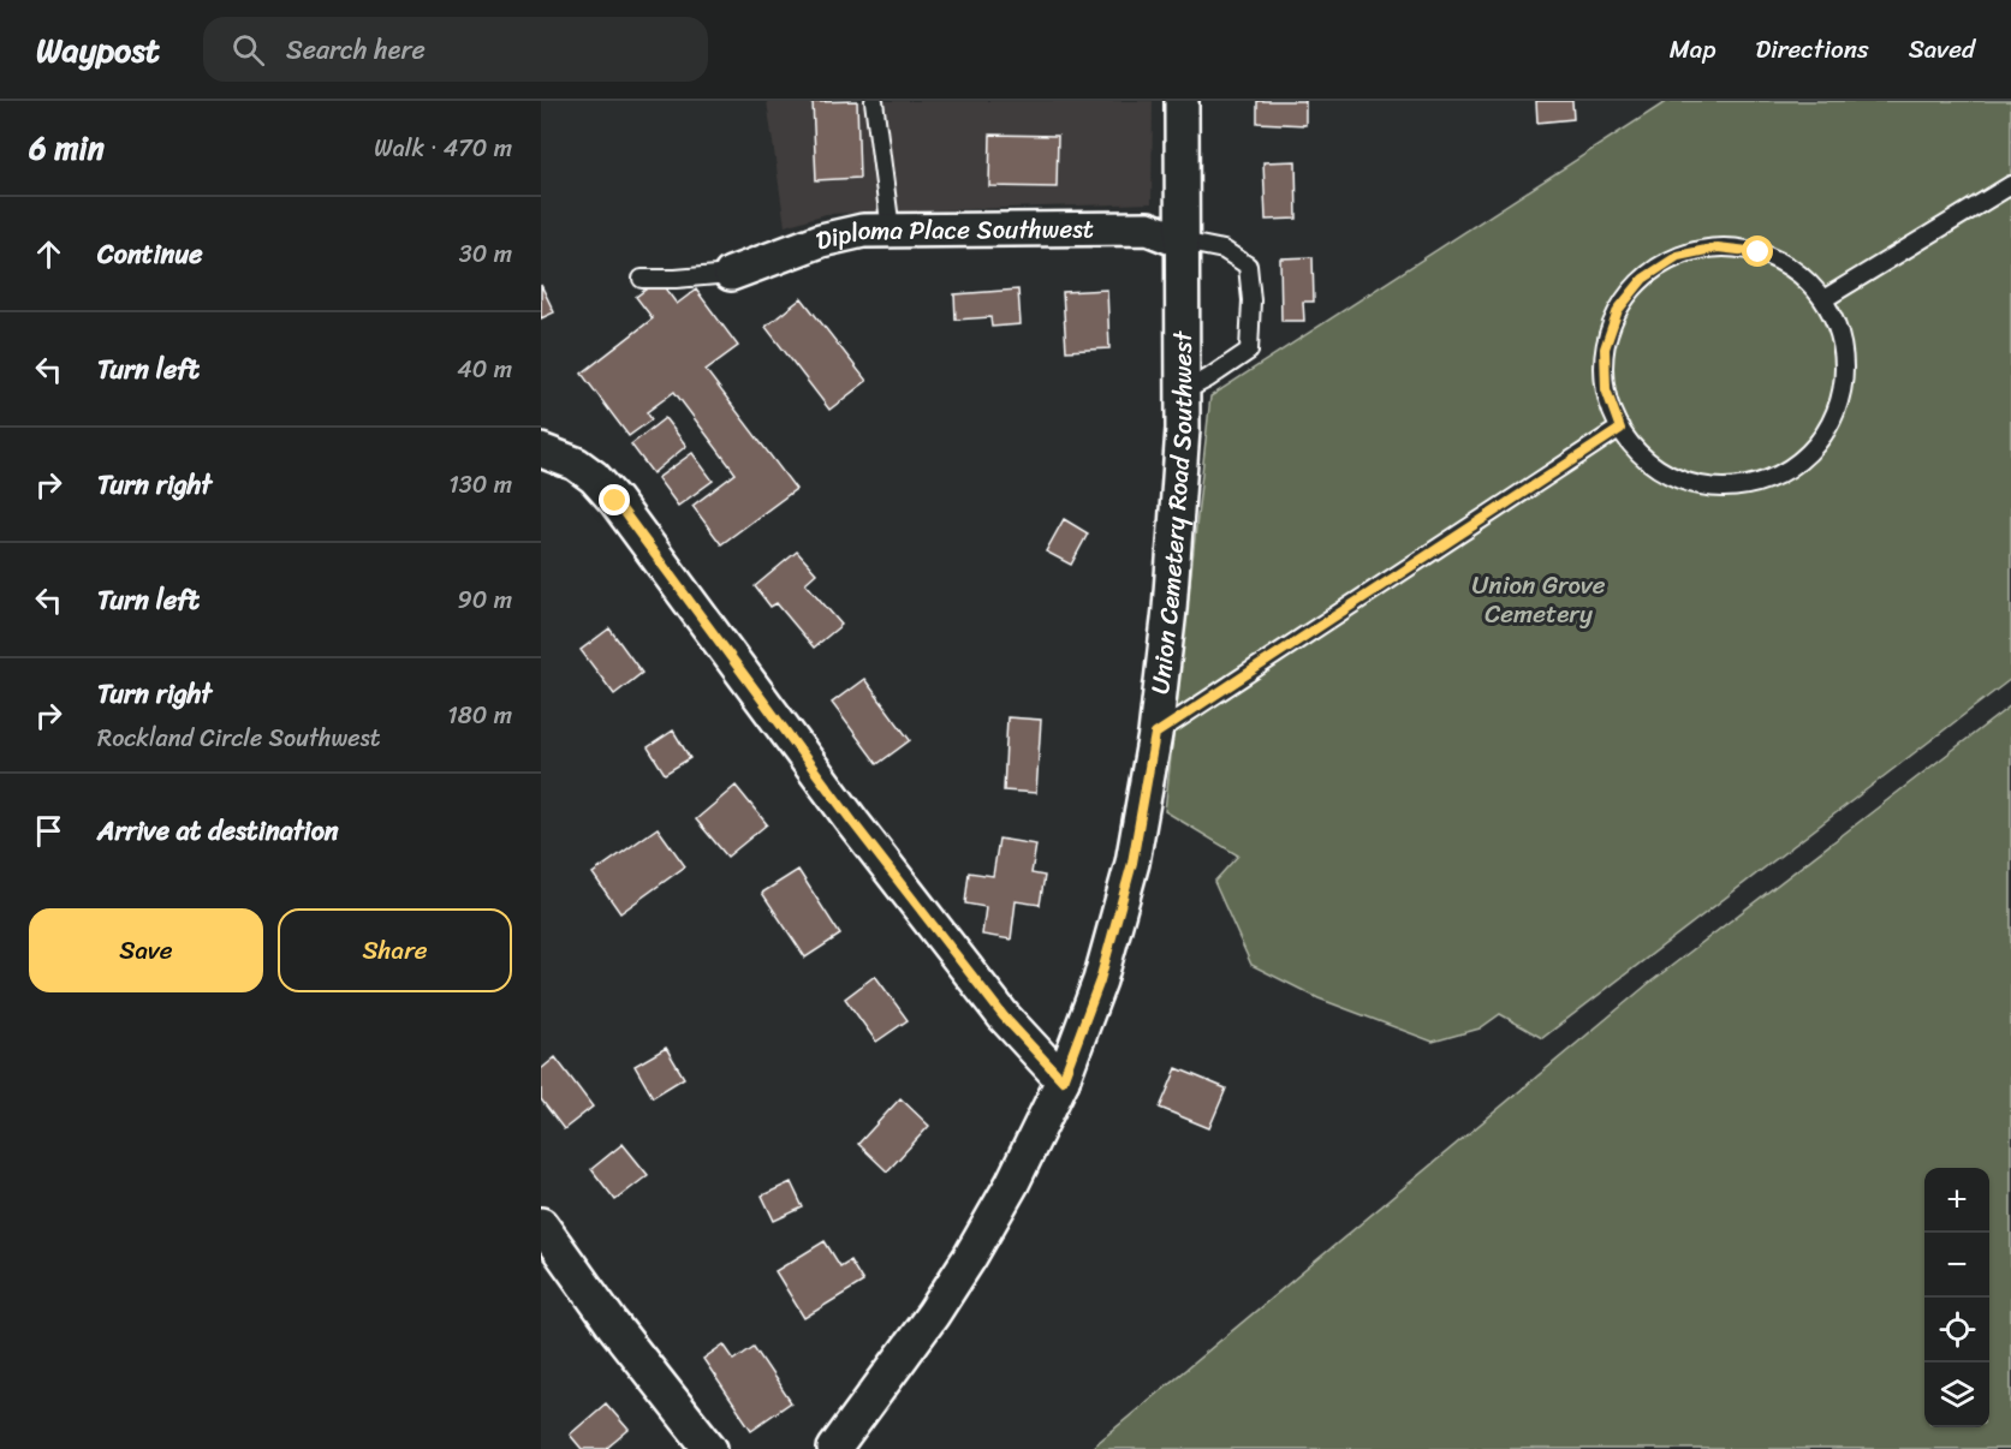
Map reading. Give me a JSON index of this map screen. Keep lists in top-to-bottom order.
{
  "streets": {
    "street": ["Diploma Place Southwest", "Union Cemetery Road Southwest"]
  },
  "crossings": [
    ["Diploma Place Southwest", "Union Cemetery Road Southwest"]
  ],
  "parks": ["Union Grove Cemetery"],
  "page": {
    "header": "Waypost",
    "search": "Search here",
    "nav": ["Map", "Directions", "Saved"],
    "heading": ["6 min", "Walk · 470 m"],
    "list": [
      ["Continue", "30 m"],
      ["Turn left", "40 m"],
      ["Turn right", "130 m"],
      ["Turn left", "90 m"],
      ["Turn right", "Rockland Circle Southwest", "180 m"],
      "Arrive at destination"
    ],
    "buttons": ["Save", "Share"],
    "map_buttons": ["+", "−"]
  }
}
